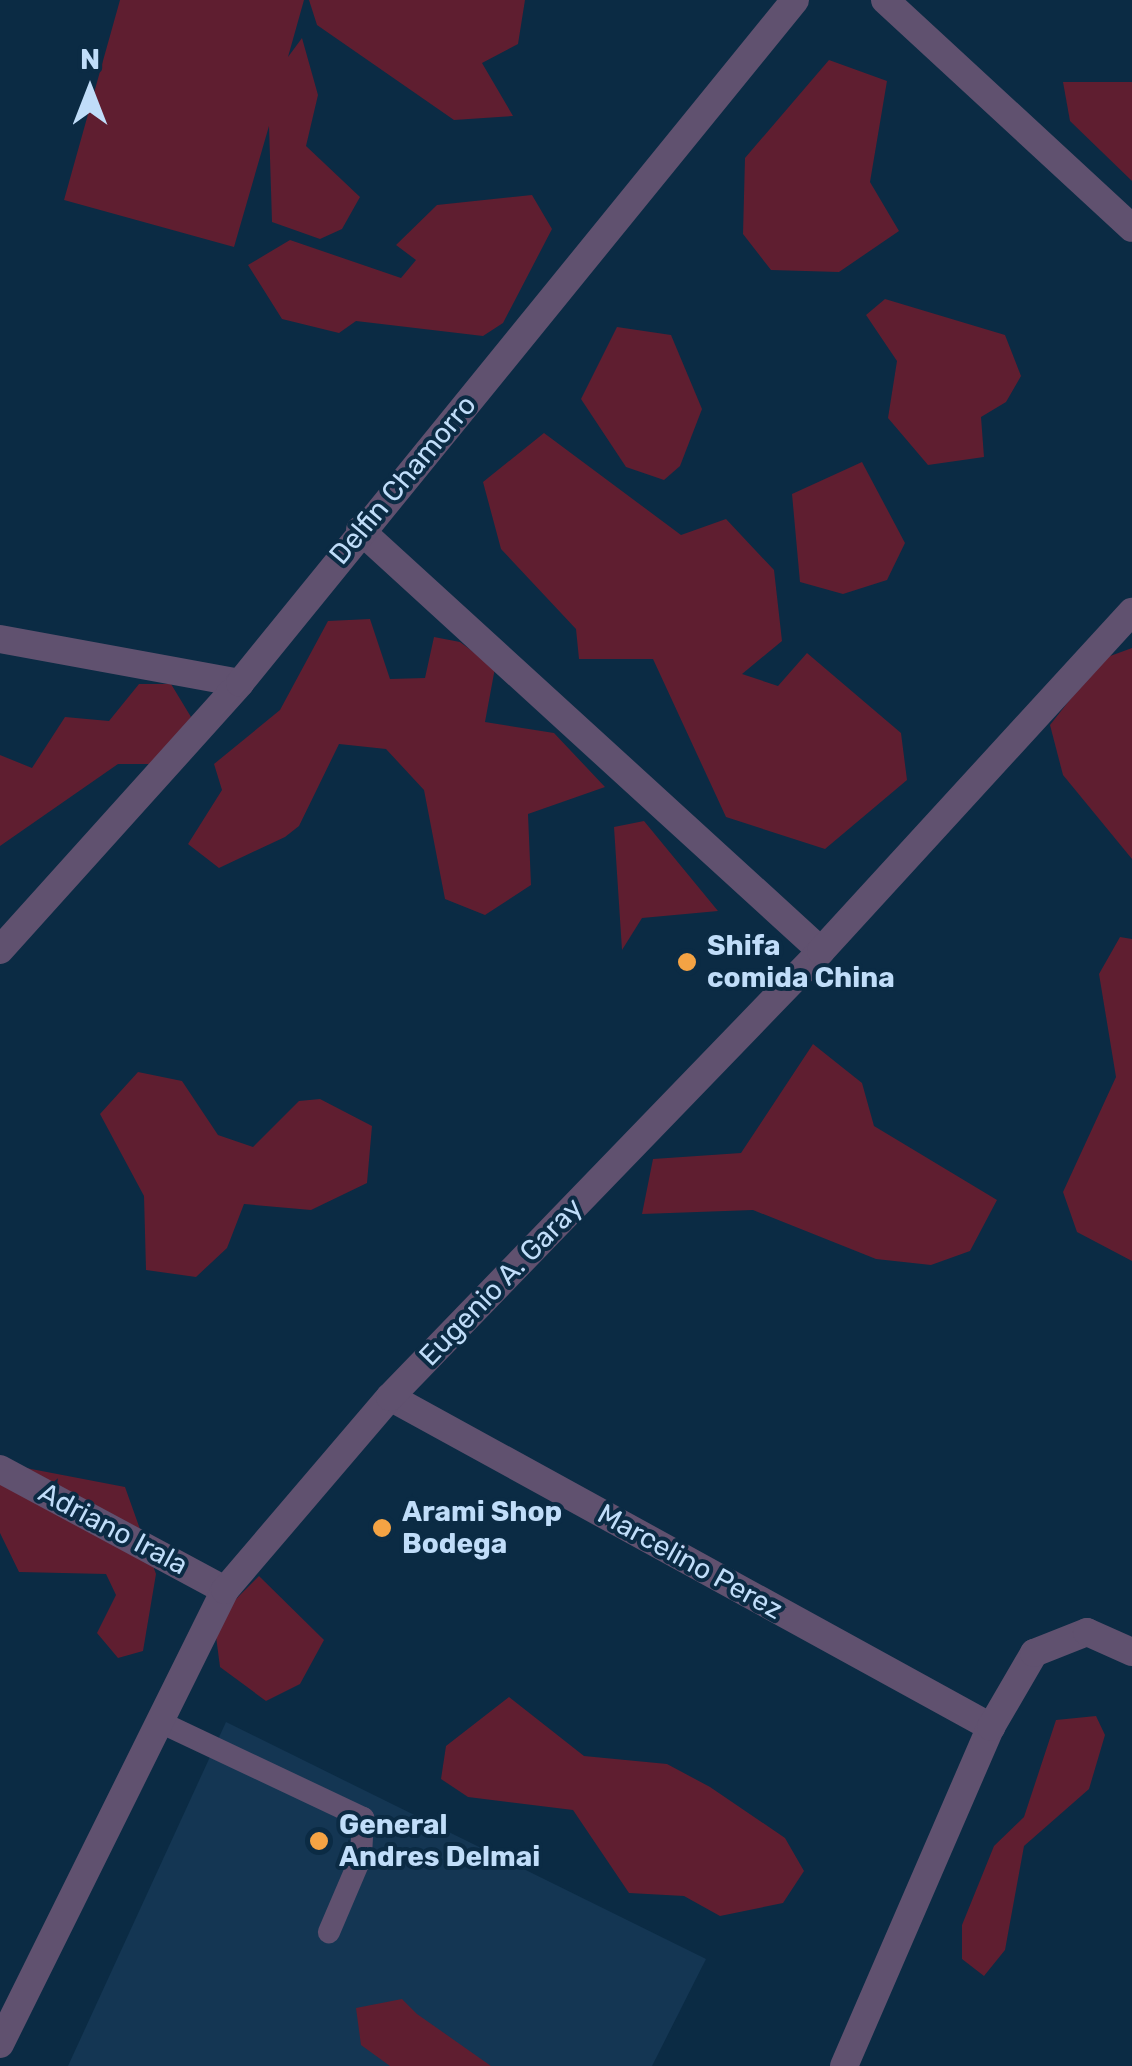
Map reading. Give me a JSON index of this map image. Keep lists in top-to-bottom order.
{
  "streets": {
    "street": [
      "Delfin Chamorro",
      "Eugenio A. Garay",
      "Adriano Irala",
      "Marcelino Perez"
    ]
  },
  "crossings": [
    ["Eugenio A. Garay", "Adriano Irala"],
    ["Eugenio A. Garay", "Marcelino Perez"]
  ],
  "places": ["Shifa comida China", "Arami Shop Bodega", "General Andres Delmai"],
  "north": "top"
}
